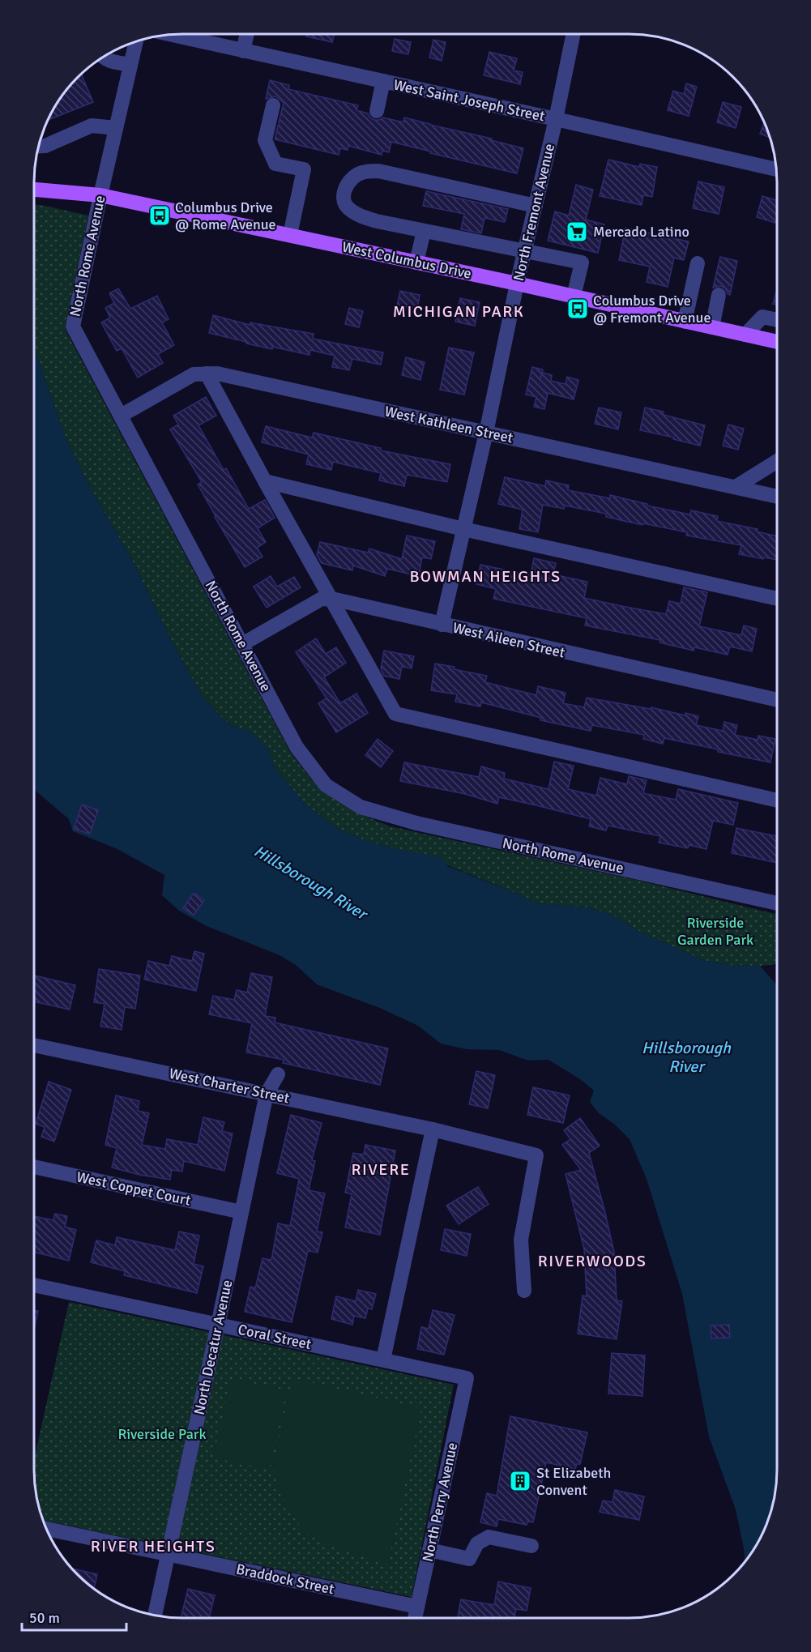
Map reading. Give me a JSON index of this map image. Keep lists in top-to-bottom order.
{
  "streets": {
    "main road": ["West Columbus Drive"],
    "street": [
      "West Saint Joseph Street",
      "North Fremont Avenue",
      "North Rome Avenue",
      "West Kathleen Street",
      "West Aileen Street",
      "West Charter Street",
      "West Coppet Court",
      "Coral Street",
      "North Decatur Avenue",
      "North Perry Avenue",
      "Braddock Street"
    ]
  },
  "crossings": [
    ["West Saint Joseph Street", "North Fremont Avenue"],
    ["North Fremont Avenue", "West Columbus Drive"],
    ["North Fremont Avenue", "West Kathleen Street"],
    ["North Fremont Avenue", "West Aileen Street"],
    ["North Rome Avenue", "West Columbus Drive"],
    ["North Rome Avenue", "West Kathleen Street"],
    ["West Charter Street", "North Decatur Avenue"],
    ["West Coppet Court", "North Decatur Avenue"],
    ["Coral Street", "North Decatur Avenue"],
    ["Coral Street", "North Perry Avenue"],
    ["North Decatur Avenue", "Braddock Street"],
    ["North Perry Avenue", "Braddock Street"]
  ],
  "districts": [
    "MICHIGAN PARK",
    "BOWMAN HEIGHTS",
    "RIVERE",
    "RIVERWOODS",
    "RIVER HEIGHTS"
  ],
  "water": ["Hillsborough River"],
  "parks": ["Riverside Garden Park", "Riverside Park"],
  "places": {
    "bus stop": ["Columbus Drive @ Rome Avenue", "Columbus Drive @ Fremont Avenue"],
    "supermarket": ["Mercado Latino"],
    "building": ["St Elizabeth Convent"]
  },
  "scale_bar": "50 m"
}
